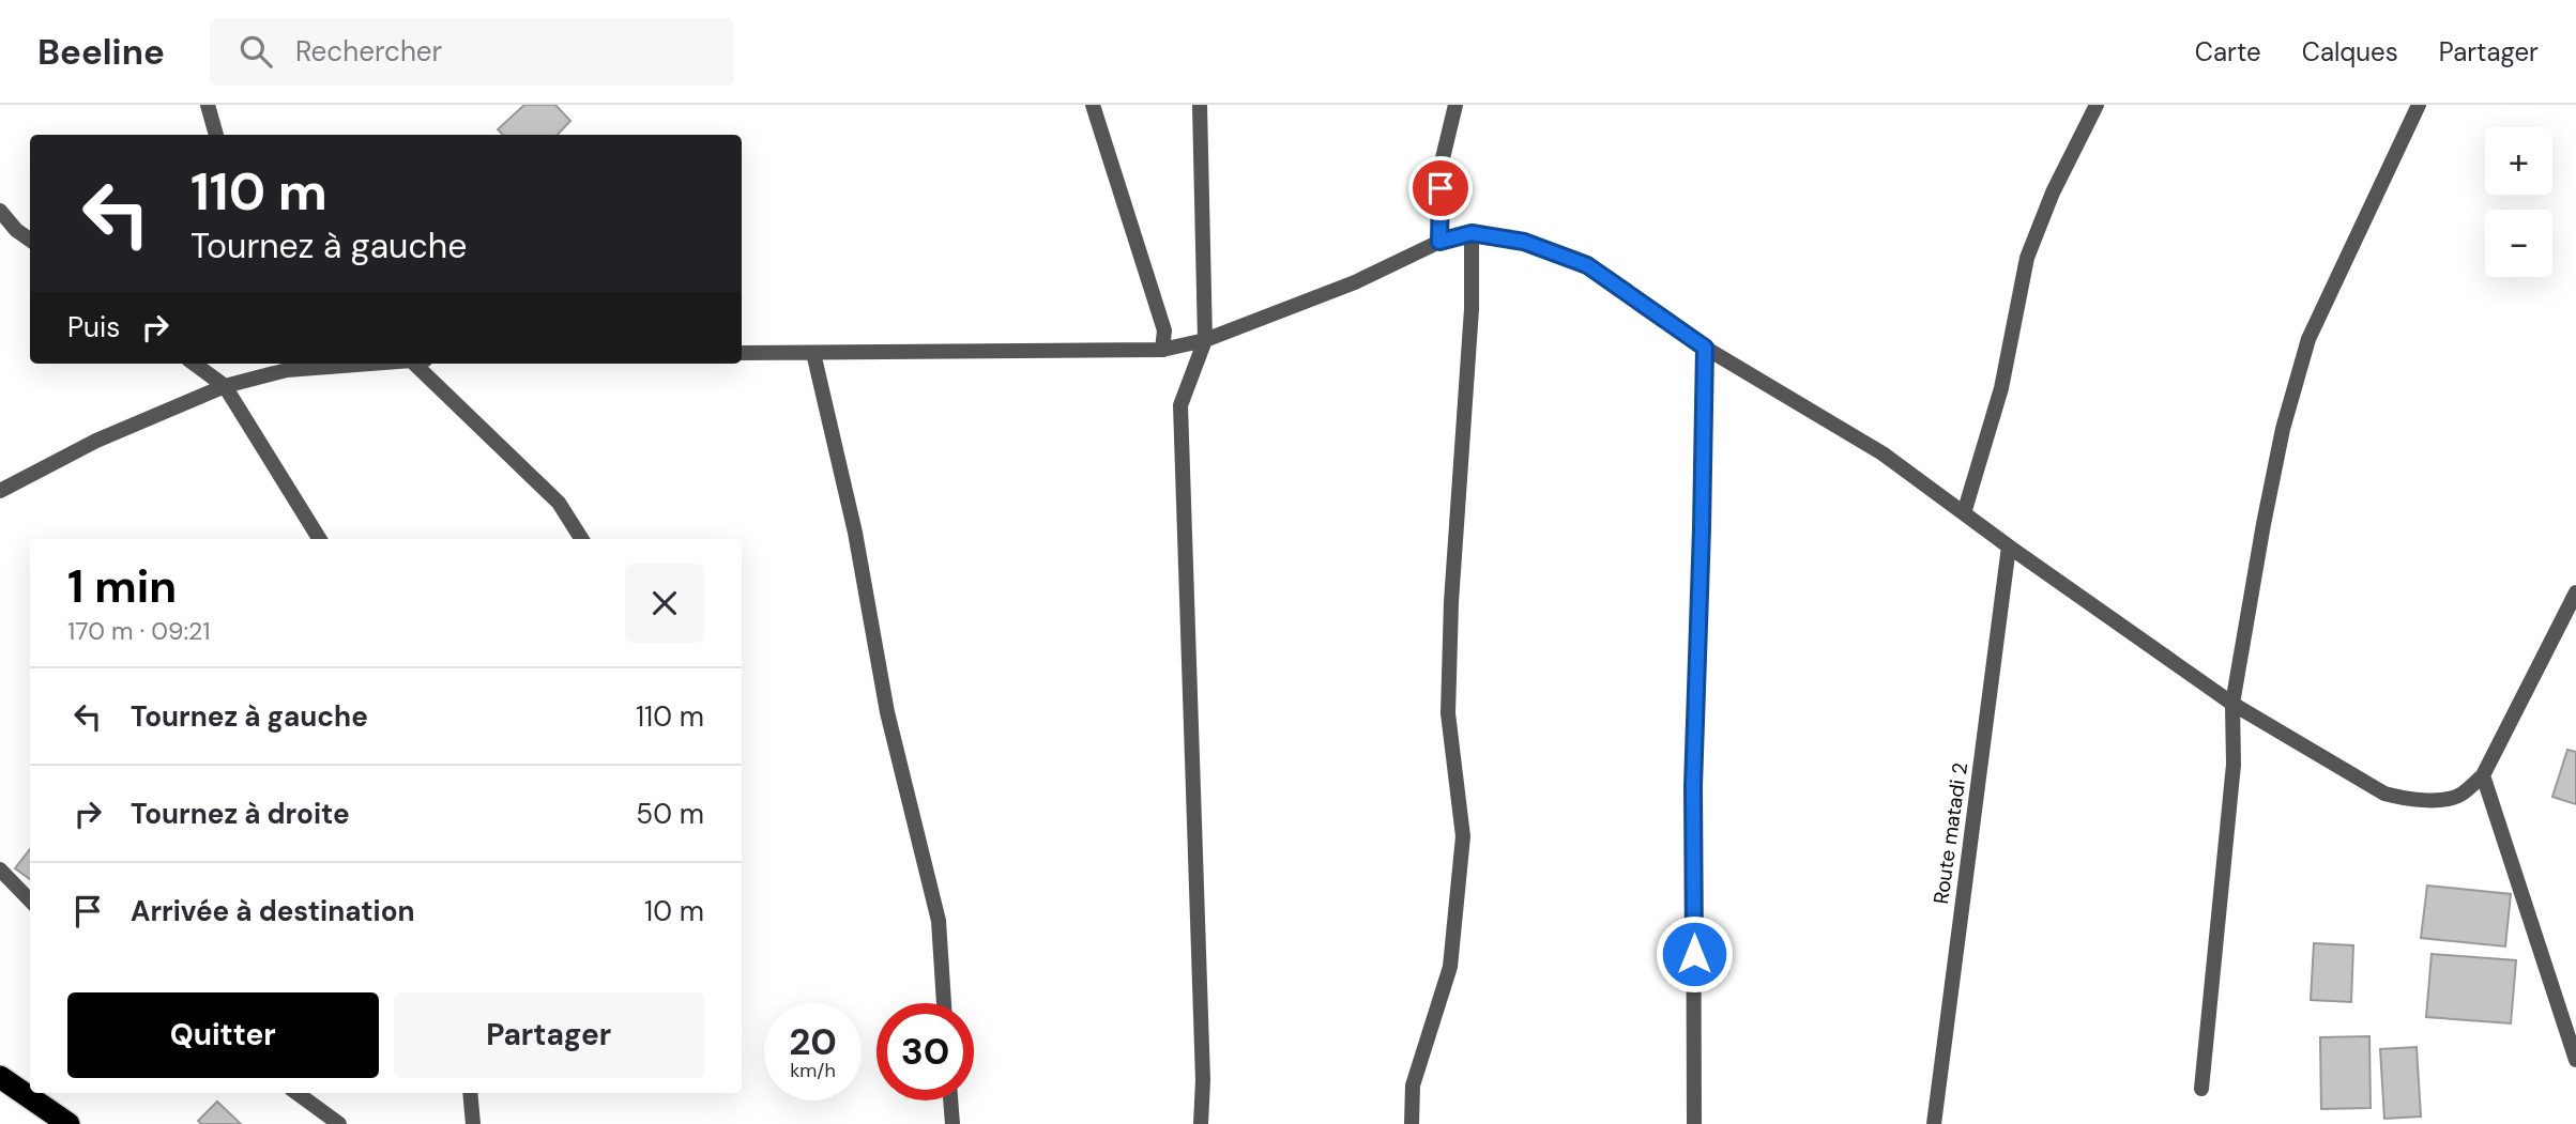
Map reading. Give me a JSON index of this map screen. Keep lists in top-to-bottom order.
{
  "streets": {
    "street": ["Route matadi 2"]
  },
  "page": {
    "header": "Beeline",
    "search": "Rechercher",
    "nav": ["Carte", "Calques", "Partager"],
    "map_buttons": ["+", "−"],
    "turn": ["110 m", "Tournez à gauche"],
    "then": "Puis",
    "heading": ["1 min", "170 m · 09:21"],
    "list": [
      {
        "name": "Tournez à gauche",
        "value": "110 m"
      },
      {
        "name": "Tournez à droite",
        "value": "50 m"
      },
      {
        "name": "Arrivée à destination",
        "value": "10 m"
      }
    ],
    "buttons": ["Quitter", "Partager"],
    "speed": "20 km/h",
    "limit": "30"
  }
}
